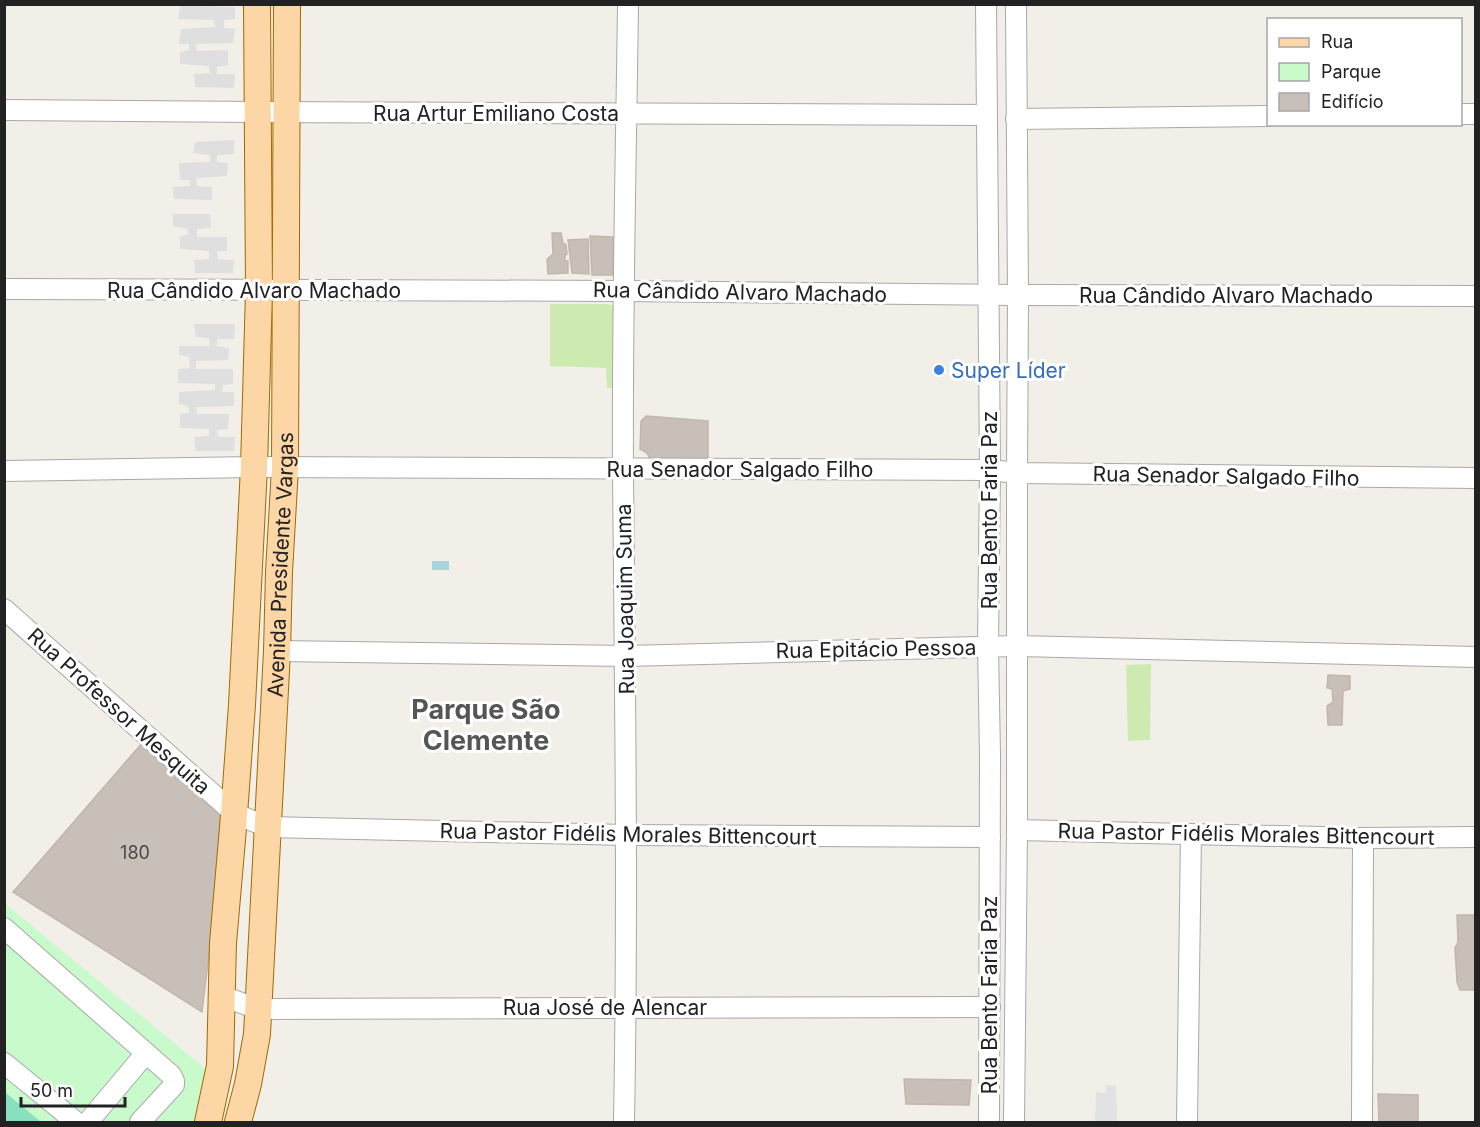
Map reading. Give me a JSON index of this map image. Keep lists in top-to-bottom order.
{
  "streets": {
    "main road": ["Avenida Presidente Vargas"],
    "street": [
      "Rua Artur Emiliano Costa",
      "Rua Cândido Alvaro Machado",
      "Rua Senador Salgado Filho",
      "Rua Bento Faria Paz",
      "Rua Joaquim Suma",
      "Rua Epitácio Pessoa",
      "Rua Professor Mesquita",
      "Rua Pastor Fidélis Morales Bittencourt",
      "Rua José de Alencar"
    ]
  },
  "crossings": [
    ["Rua Artur Emiliano Costa", "Rua Bento Faria Paz"],
    ["Rua Artur Emiliano Costa", "Avenida Presidente Vargas"],
    ["Rua Artur Emiliano Costa", "Rua Joaquim Suma"],
    ["Rua Cândido Alvaro Machado", "Rua Bento Faria Paz"],
    ["Rua Cândido Alvaro Machado", "Avenida Presidente Vargas"],
    ["Rua Cândido Alvaro Machado", "Rua Joaquim Suma"],
    ["Rua Senador Salgado Filho", "Rua Bento Faria Paz"],
    ["Rua Senador Salgado Filho", "Avenida Presidente Vargas"],
    ["Rua Senador Salgado Filho", "Rua Joaquim Suma"],
    ["Rua Bento Faria Paz", "Rua Epitácio Pessoa"],
    ["Rua Bento Faria Paz", "Rua Pastor Fidélis Morales Bittencourt"],
    ["Rua Bento Faria Paz", "Rua José de Alencar"],
    ["Avenida Presidente Vargas", "Rua Epitácio Pessoa"],
    ["Avenida Presidente Vargas", "Rua Professor Mesquita"],
    ["Avenida Presidente Vargas", "Rua Pastor Fidélis Morales Bittencourt"],
    ["Avenida Presidente Vargas", "Rua José de Alencar"],
    ["Rua Joaquim Suma", "Rua Epitácio Pessoa"],
    ["Rua Joaquim Suma", "Rua Pastor Fidélis Morales Bittencourt"],
    ["Rua Joaquim Suma", "Rua José de Alencar"],
    ["Rua Professor Mesquita", "Rua Pastor Fidélis Morales Bittencourt"]
  ],
  "districts": ["Parque São Clemente"],
  "places": ["Super Líder"],
  "house_numbers": ["180"],
  "legend": ["Rua", "Parque", "Edifício"],
  "scale_bar": "50 m"
}
